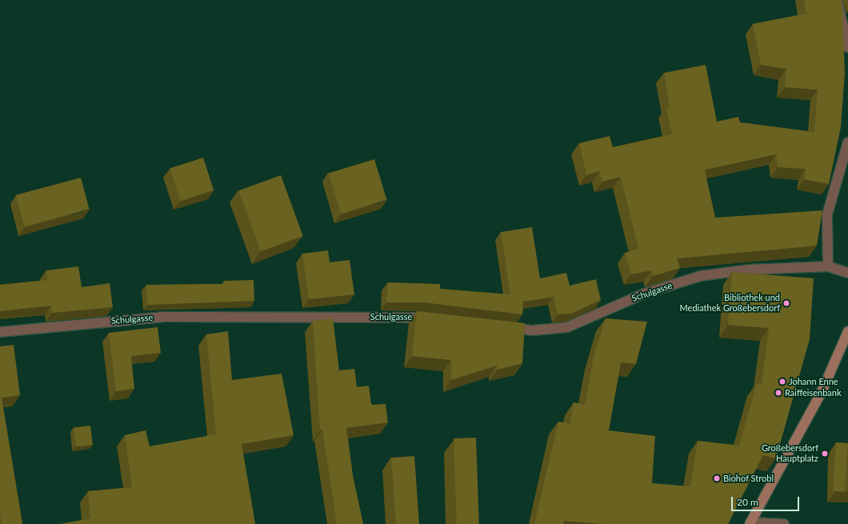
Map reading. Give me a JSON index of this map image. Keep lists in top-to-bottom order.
{
  "streets": {
    "street": ["Schulgasse"]
  },
  "places": [
    "Bibliothek und Mediathek Großebersdorf",
    "Johann Enne",
    "Raiffeisenbank",
    "Großebersdorf Hauptplatz",
    "Biohof Strobl"
  ],
  "scale_bar": "20 m"
}
